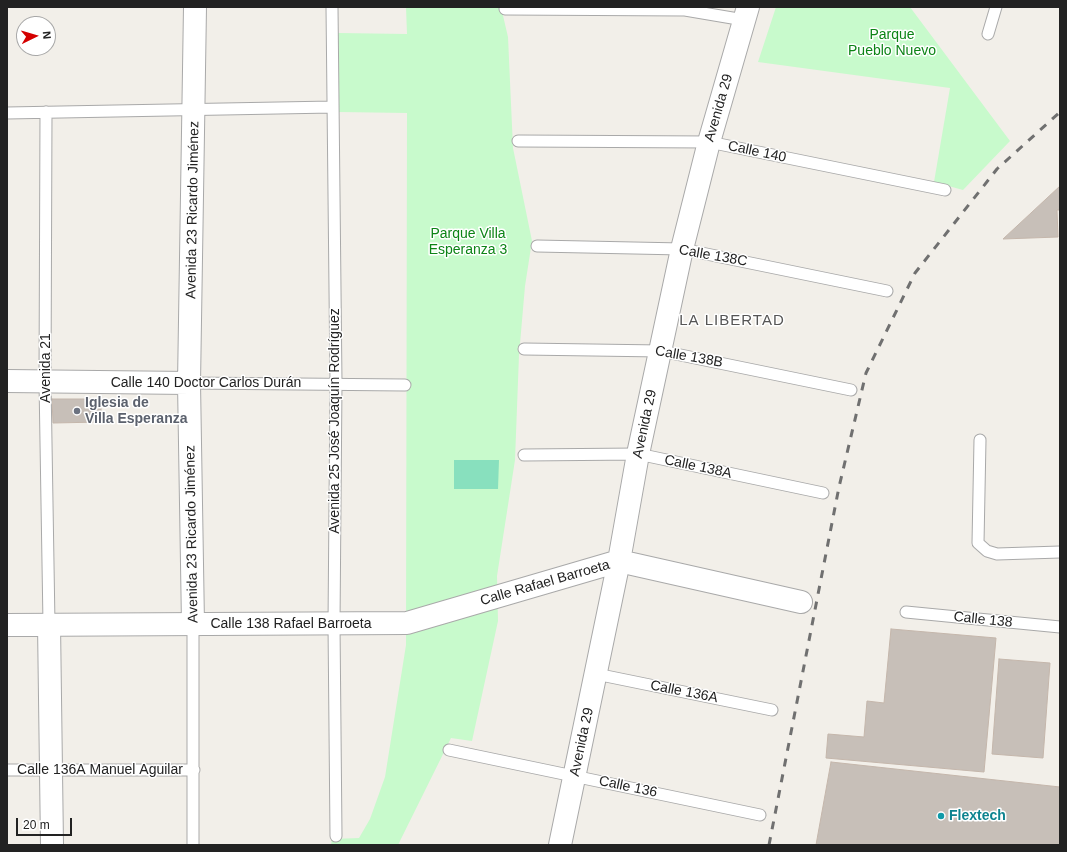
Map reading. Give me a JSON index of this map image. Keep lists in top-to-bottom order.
{
  "streets": {
    "street": [
      "Avenida 29",
      "Avenida 23 Ricardo Jiménez",
      "Calle 140 Doctor Carlos Durán",
      "Calle Rafael Barroeta",
      "Calle 138 Rafael Barroeta"
    ],
    "lane": [
      "Calle 140",
      "Calle 138C",
      "Calle 138B",
      "Avenida 21",
      "Avenida 25 José Joaquín Rodríguez",
      "Calle 138A",
      "Calle 138",
      "Calle 136A",
      "Calle 136A Manuel Aguilar",
      "Calle 136"
    ]
  },
  "crossings": [
    ["Avenida 29", "Calle 140"],
    ["Avenida 29", "Calle 138C"],
    ["Avenida 29", "Calle 138B"],
    ["Avenida 29", "Calle 138A"],
    ["Avenida 29", "Calle Rafael Barroeta"],
    ["Avenida 29", "Calle 136A"],
    ["Avenida 29", "Calle 136"],
    ["Avenida 23 Ricardo Jiménez", "Calle 140 Doctor Carlos Durán"],
    ["Avenida 23 Ricardo Jiménez", "Calle 138 Rafael Barroeta"],
    ["Avenida 23 Ricardo Jiménez", "Calle 136A Manuel Aguilar"],
    ["Avenida 21", "Calle 140 Doctor Carlos Durán"],
    ["Avenida 21", "Calle 138 Rafael Barroeta"],
    ["Calle 140 Doctor Carlos Durán", "Avenida 25 José Joaquín Rodríguez"],
    ["Avenida 25 José Joaquín Rodríguez", "Calle 138 Rafael Barroeta"],
    ["Calle Rafael Barroeta", "Calle 138 Rafael Barroeta"]
  ],
  "districts": ["LA LIBERTAD"],
  "parks": ["Parque Pueblo Nuevo", "Parque Villa Esperanza 3"],
  "places": ["Iglesia de Villa Esperanza", "Flextech"],
  "scale_bar": "20 m",
  "north": "right"
}
